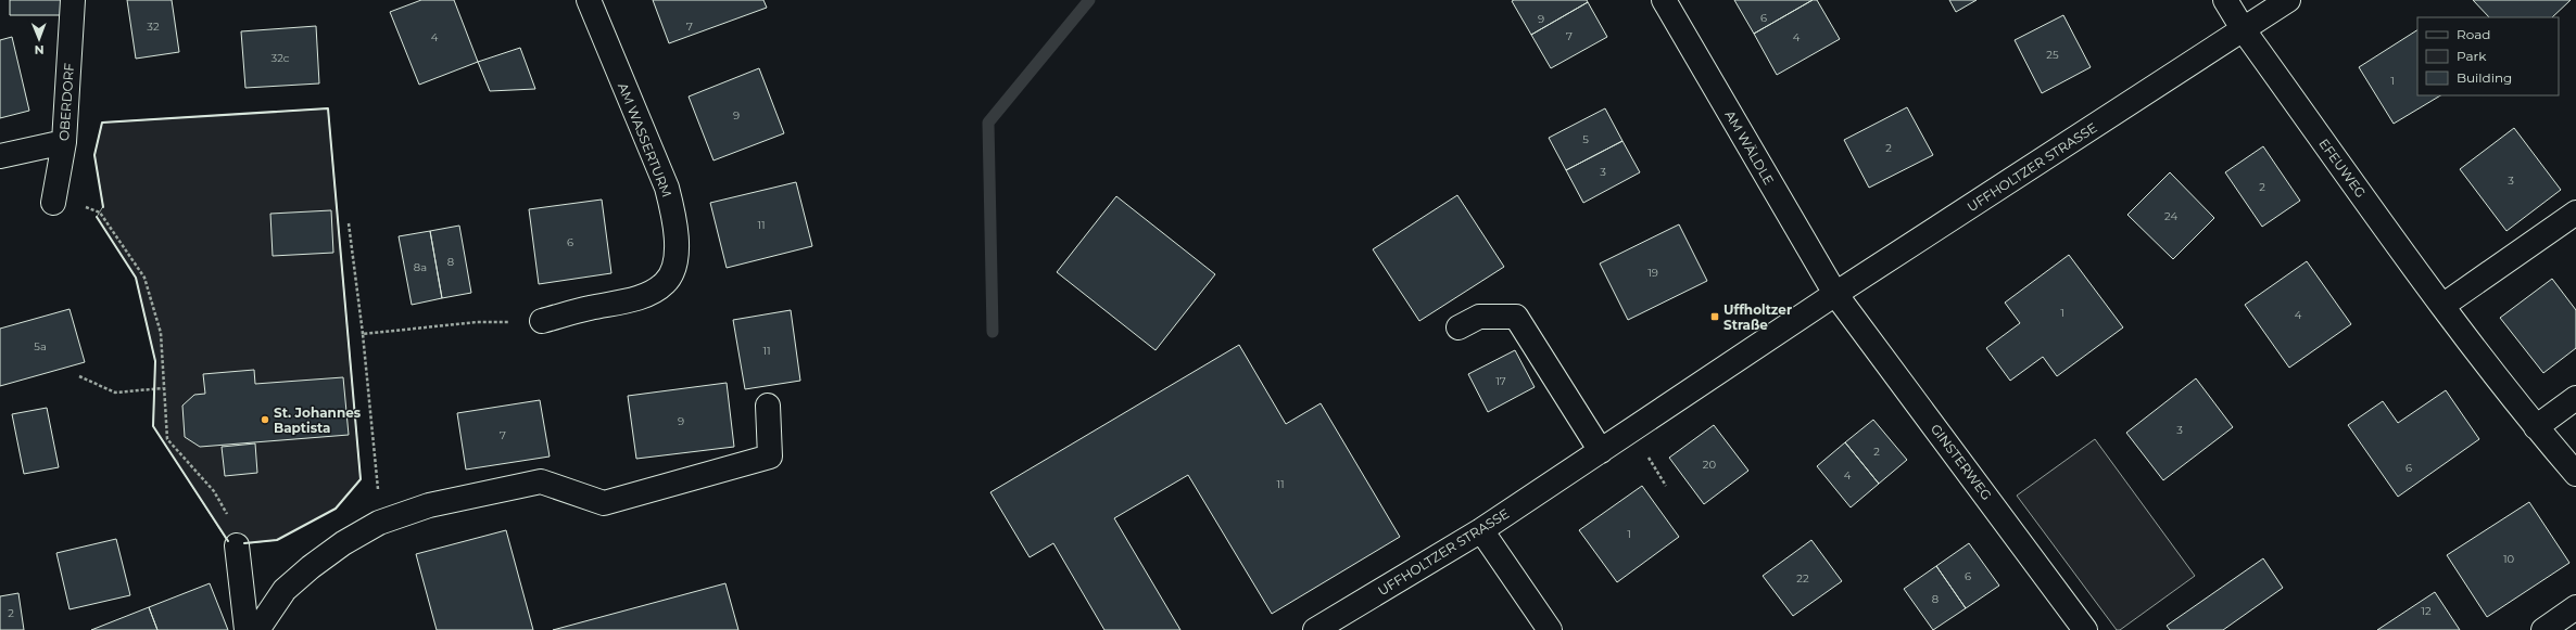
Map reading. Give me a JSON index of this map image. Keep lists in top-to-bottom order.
{
  "streets": {
    "street": [
      "OBERDORF",
      "AM WASSERTURM",
      "AM WÄLDLE",
      "UFFHOLTZER STRASSE",
      "EFEUWEG",
      "GINSTERWEG"
    ]
  },
  "crossings": [
    ["AM WÄLDLE", "UFFHOLTZER STRASSE"],
    ["AM WÄLDLE", "GINSTERWEG"],
    ["UFFHOLTZER STRASSE", "EFEUWEG"],
    ["UFFHOLTZER STRASSE", "GINSTERWEG"]
  ],
  "places": {
    "transit": ["Uffholtzer Straße"],
    "other": ["St. Johannes Baptista"]
  },
  "house_numbers": [
    "6",
    "9",
    "32",
    "7",
    "7",
    "4",
    "4",
    "25",
    "32c",
    "1",
    "9",
    "5",
    "2",
    "3",
    "3",
    "2",
    "24",
    "11",
    "6",
    "8",
    "8a",
    "19",
    "1",
    "4",
    "5a",
    "11",
    "17",
    "9",
    "3",
    "7",
    "2",
    "20",
    "6",
    "4",
    "11",
    "1",
    "10",
    "6",
    "22",
    "8",
    "12",
    "2"
  ],
  "legend": ["Road", "Park", "Building"],
  "north": "bottom"
}
